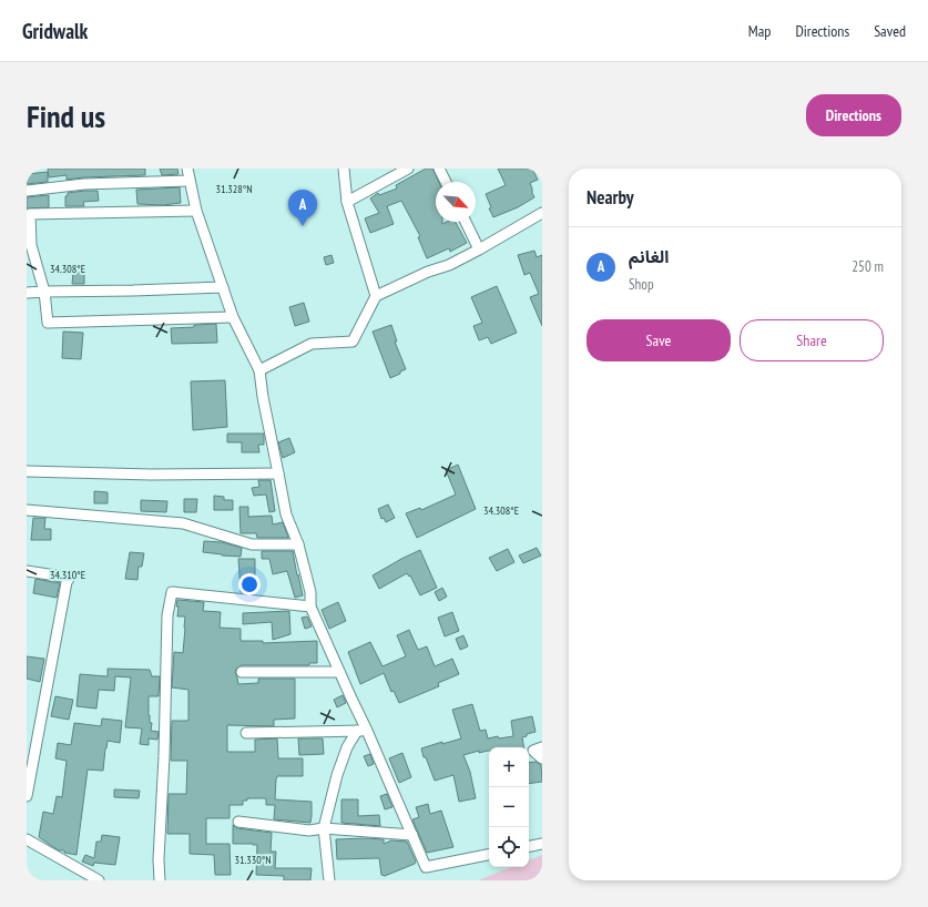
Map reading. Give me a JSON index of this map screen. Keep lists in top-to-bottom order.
{
  "north": "bottom right",
  "page": {
    "header": "Gridwalk",
    "nav": ["Map", "Directions", "Saved"],
    "buttons": [
      "Directions",
      ["Save", "Share"]
    ],
    "title": "Find us",
    "heading": "Nearby",
    "pins": "A",
    "list": [
      {
        "mark": "A",
        "name": "الغانم",
        "note": "Shop",
        "value": "250 m"
      }
    ],
    "map_buttons": ["+", "−"]
  },
  "coordinates": [
    "31.328°N",
    "34.308°E",
    "34.310°E",
    "31.330°N"
  ]
}
